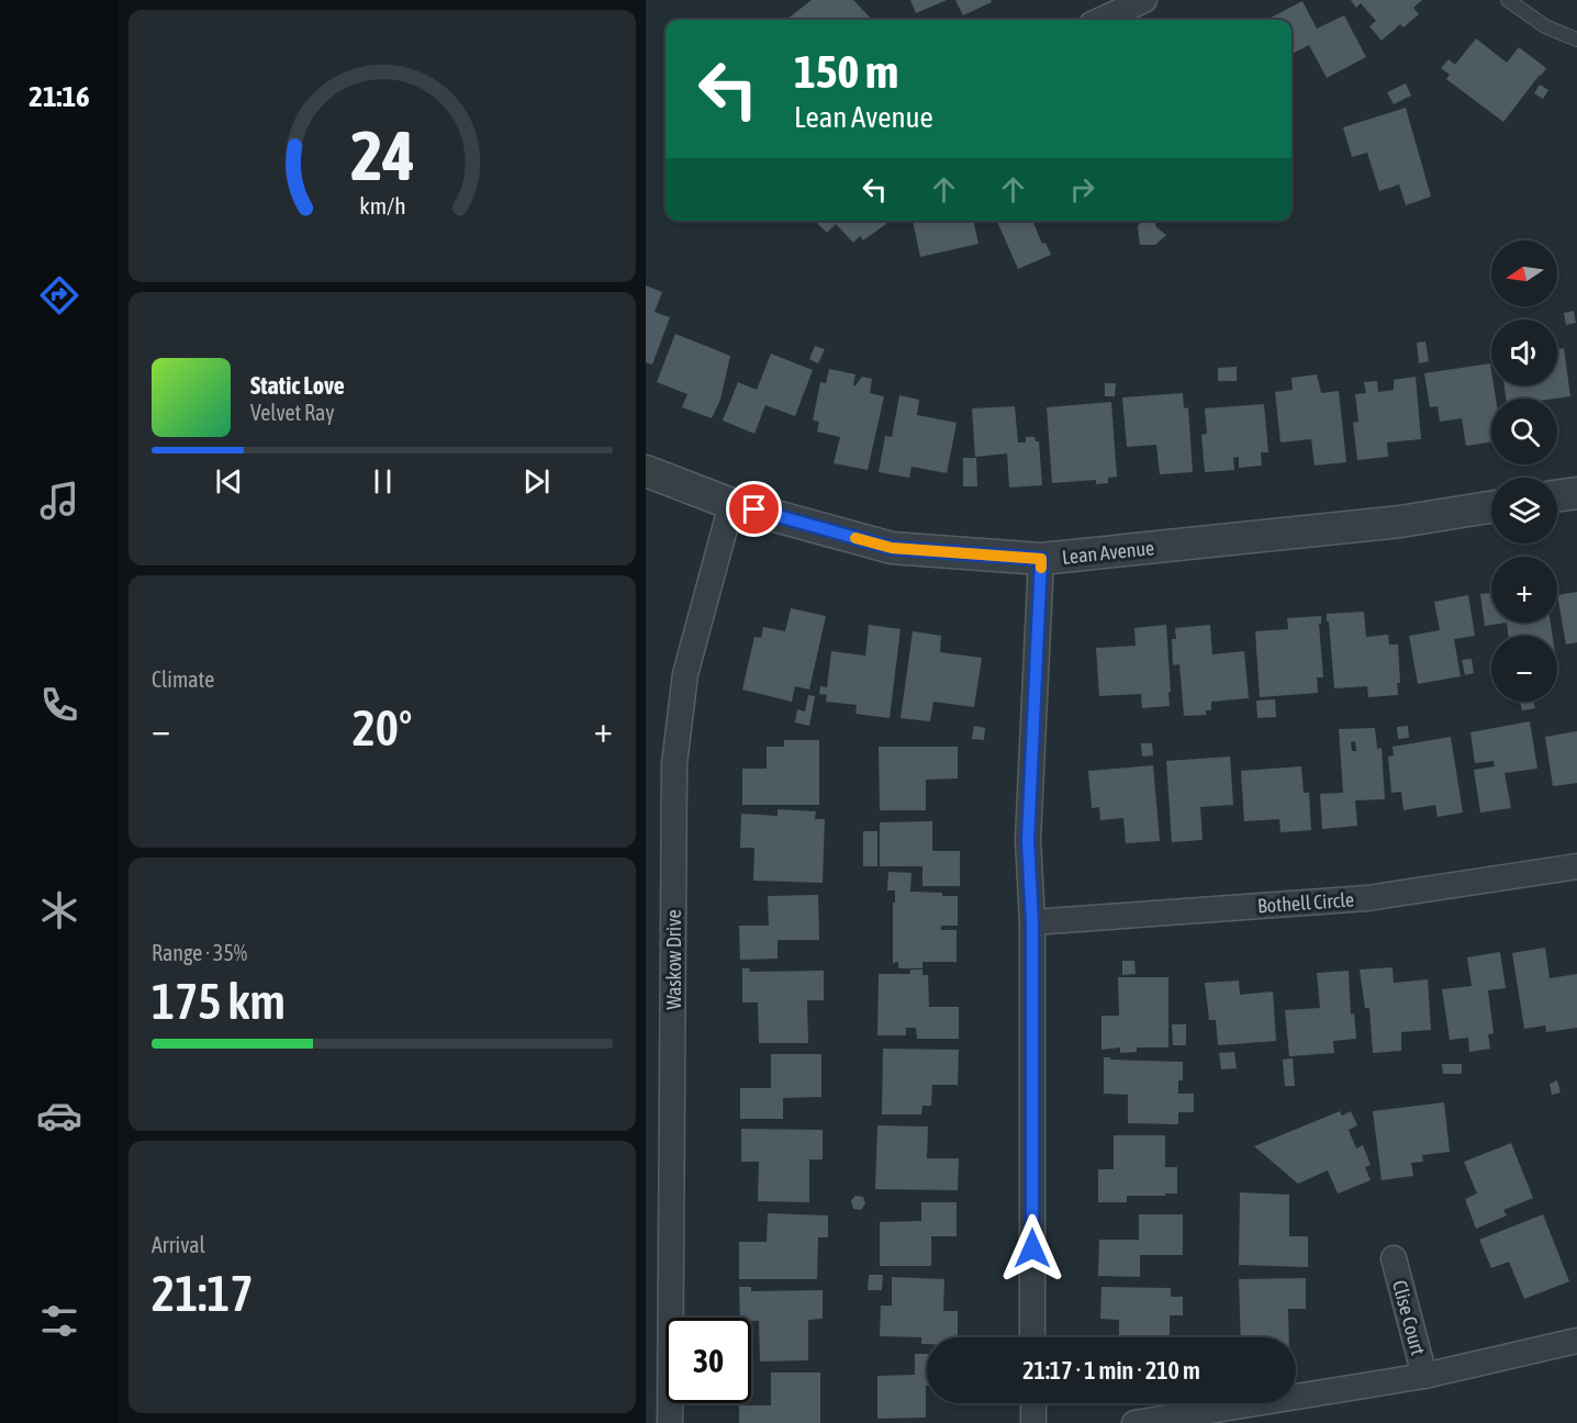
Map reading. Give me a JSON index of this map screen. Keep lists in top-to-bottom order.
{
  "streets": {
    "street": [
      "Lean Avenue",
      "Bothell Circle",
      "Waskow Drive",
      "Clise Court"
    ]
  },
  "crossings": [
    ["Lean Avenue", "Waskow Drive"]
  ],
  "north": "left",
  "page": {
    "tabs": "21:16",
    "turn": ["150 m", "Lean Avenue"],
    "map_buttons": ["+", "−"],
    "song": ["Static Love", "Velvet Ray"],
    "tile": [
      "Climate",
      ["Range · 35%", "175 km"],
      ["Arrival", "21:17"]
    ],
    "heat": ["−", "20°", "+"],
    "limit": "30",
    "trip": "21:17 · 1 min · 210 m",
    "gauge": ["24", "km/h"]
  }
}
